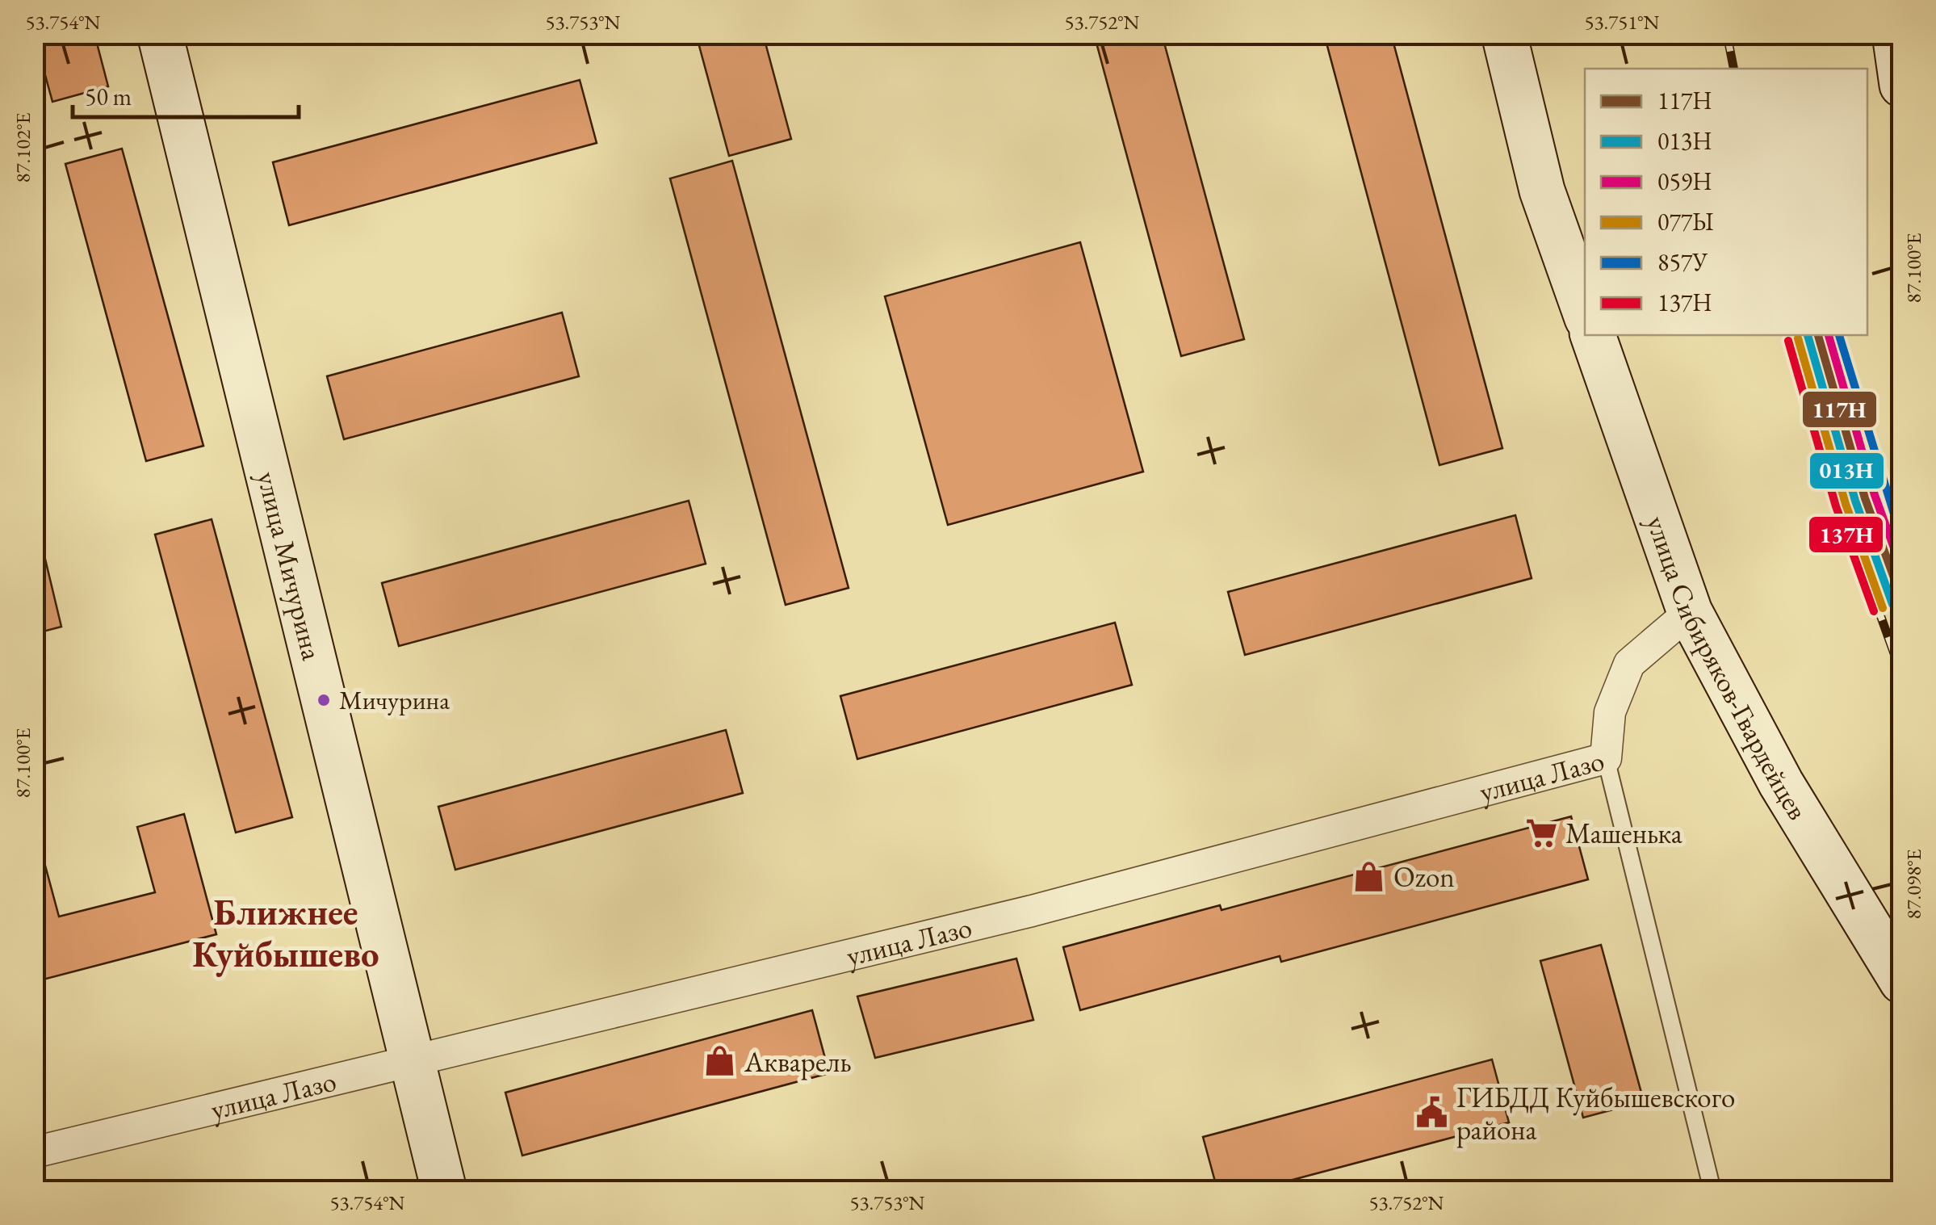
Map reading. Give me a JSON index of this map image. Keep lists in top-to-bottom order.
{
  "streets": {
    "street": ["улица Мичурина", "улица Сибиряков-Гвардейцев", "улица Лазо"]
  },
  "crossings": [
    ["улица Мичурина", "улица Лазо"],
    ["улица Сибиряков-Гвардейцев", "улица Лазо"]
  ],
  "districts": ["Ближнее Куйбышево"],
  "places": {
    "other": ["Мичурина"],
    "supermarket": ["Машенька"],
    "shop": ["Ozon", "Акварель"],
    "public building": ["ГИБДД Куйбышевского района"]
  },
  "lines": [
    "transit line 117Н",
    "transit line 013Н",
    "transit line 059Н",
    "transit line 857У",
    "transit line 077Ы",
    "transit line 137Н"
  ],
  "legend": [
    "117Н",
    "013Н",
    "059Н",
    "077Ы",
    "857У",
    "137Н"
  ],
  "scale_bar": "50 m",
  "coordinates": [
    "53.754°N",
    "53.753°N",
    "53.752°N",
    "53.751°N",
    "87.102°E",
    "87.100°E",
    "87.098°E"
  ]
}
